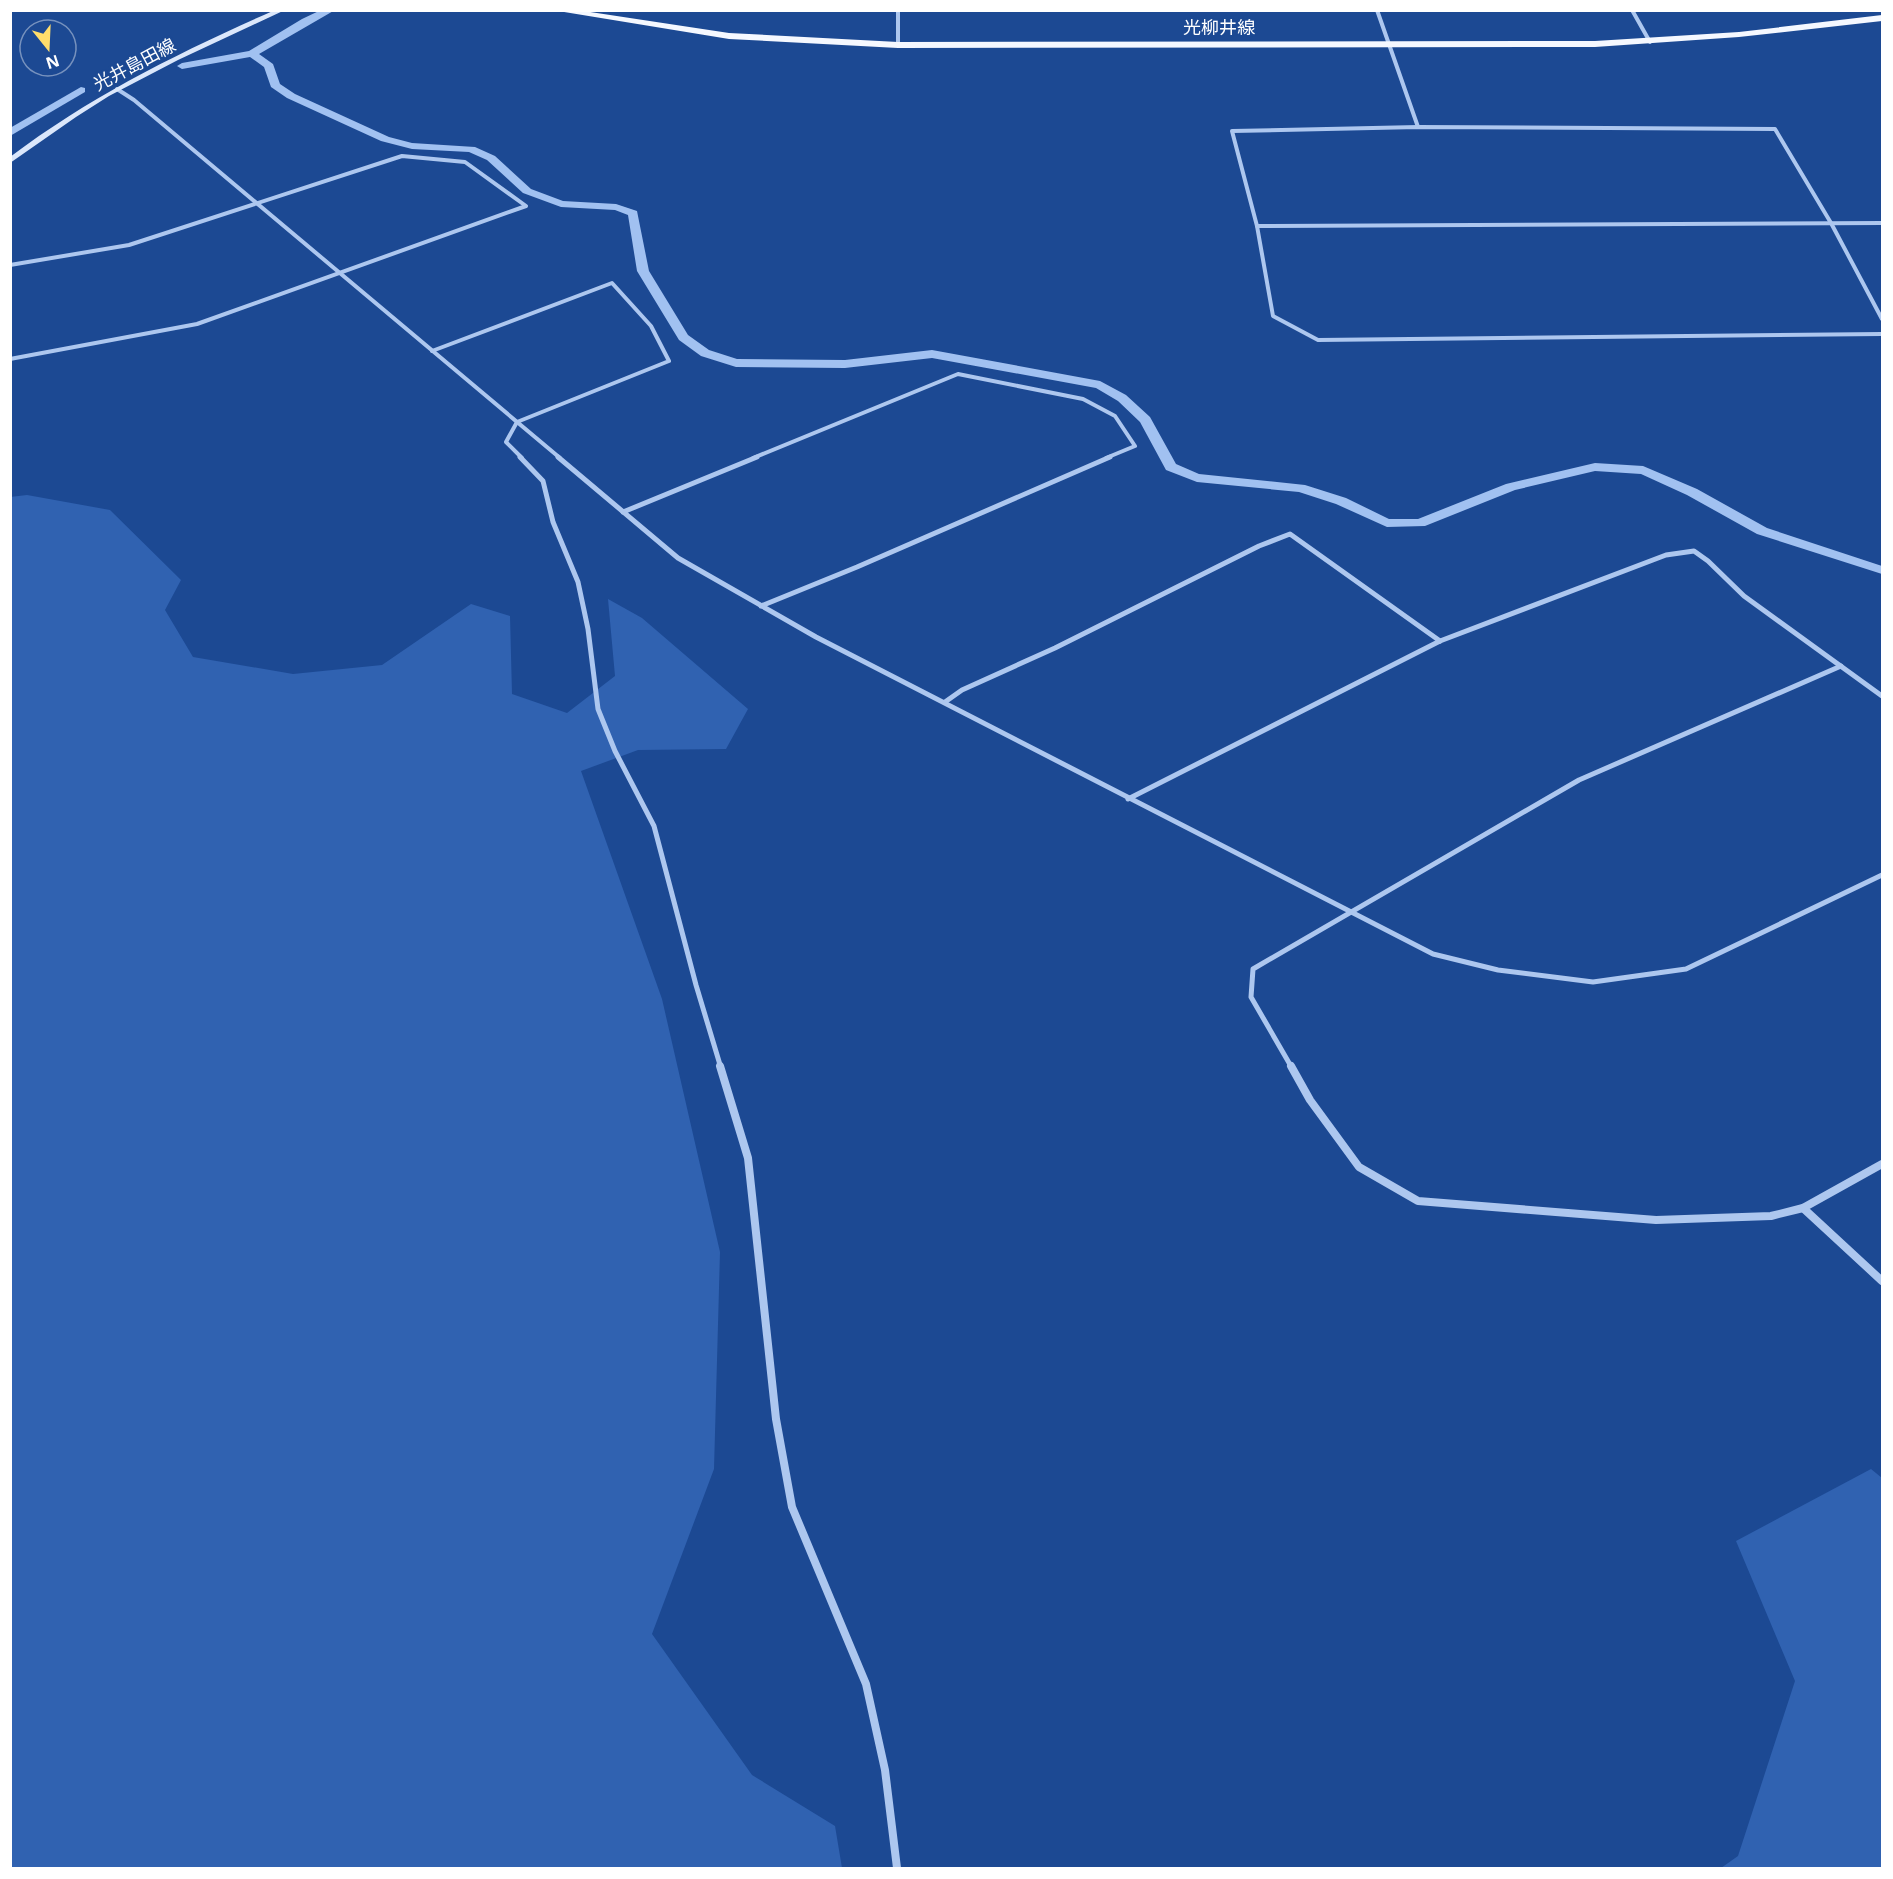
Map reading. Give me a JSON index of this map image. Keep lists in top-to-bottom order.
{
  "streets": {
    "main road": ["光柳井線", "光井島田線"]
  },
  "north": "bottom"
}
